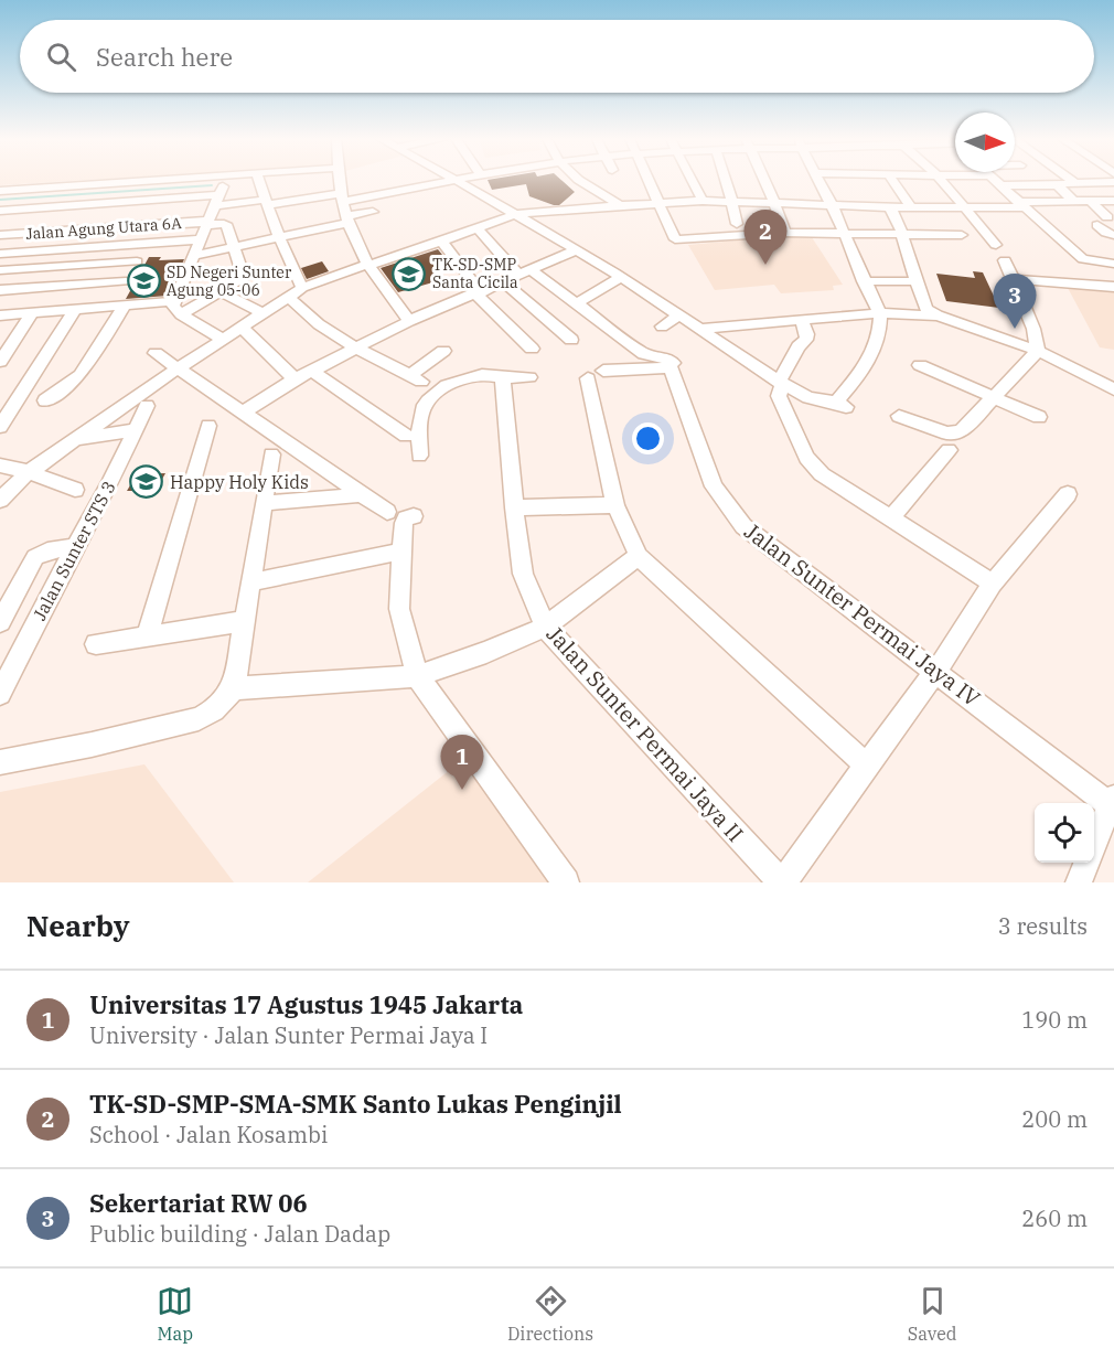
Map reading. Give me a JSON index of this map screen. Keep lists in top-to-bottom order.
{
  "streets": {
    "street": [
      "Jalan Agung Utara 6A",
      "Jalan Sunter STS 3",
      "Jalan Sunter Permai Jaya IV",
      "Jalan Sunter Permai Jaya II"
    ]
  },
  "places": {
    "school or university": ["TK-SD-SMP Santa Cicila", "SD Negeri Sunter Agung 05-06", "Happy Holy Kids"]
  },
  "north": "right",
  "page": {
    "search": "Search here",
    "pins": ["2", "3", "1"],
    "heading": ["Nearby", "3 results"],
    "list": [
      {
        "mark": "1",
        "name": "Universitas 17 Agustus 1945 Jakarta",
        "note": "University · Jalan Sunter Permai Jaya I",
        "value": "190 m"
      },
      {
        "mark": "2",
        "name": "TK-SD-SMP-SMA-SMK Santo Lukas Penginjil",
        "note": "School · Jalan Kosambi",
        "value": "200 m"
      },
      {
        "mark": "3",
        "name": "Sekertariat RW 06",
        "note": "Public building · Jalan Dadap",
        "value": "260 m"
      }
    ],
    "nav": ["Map", "Directions", "Saved"]
  }
}
